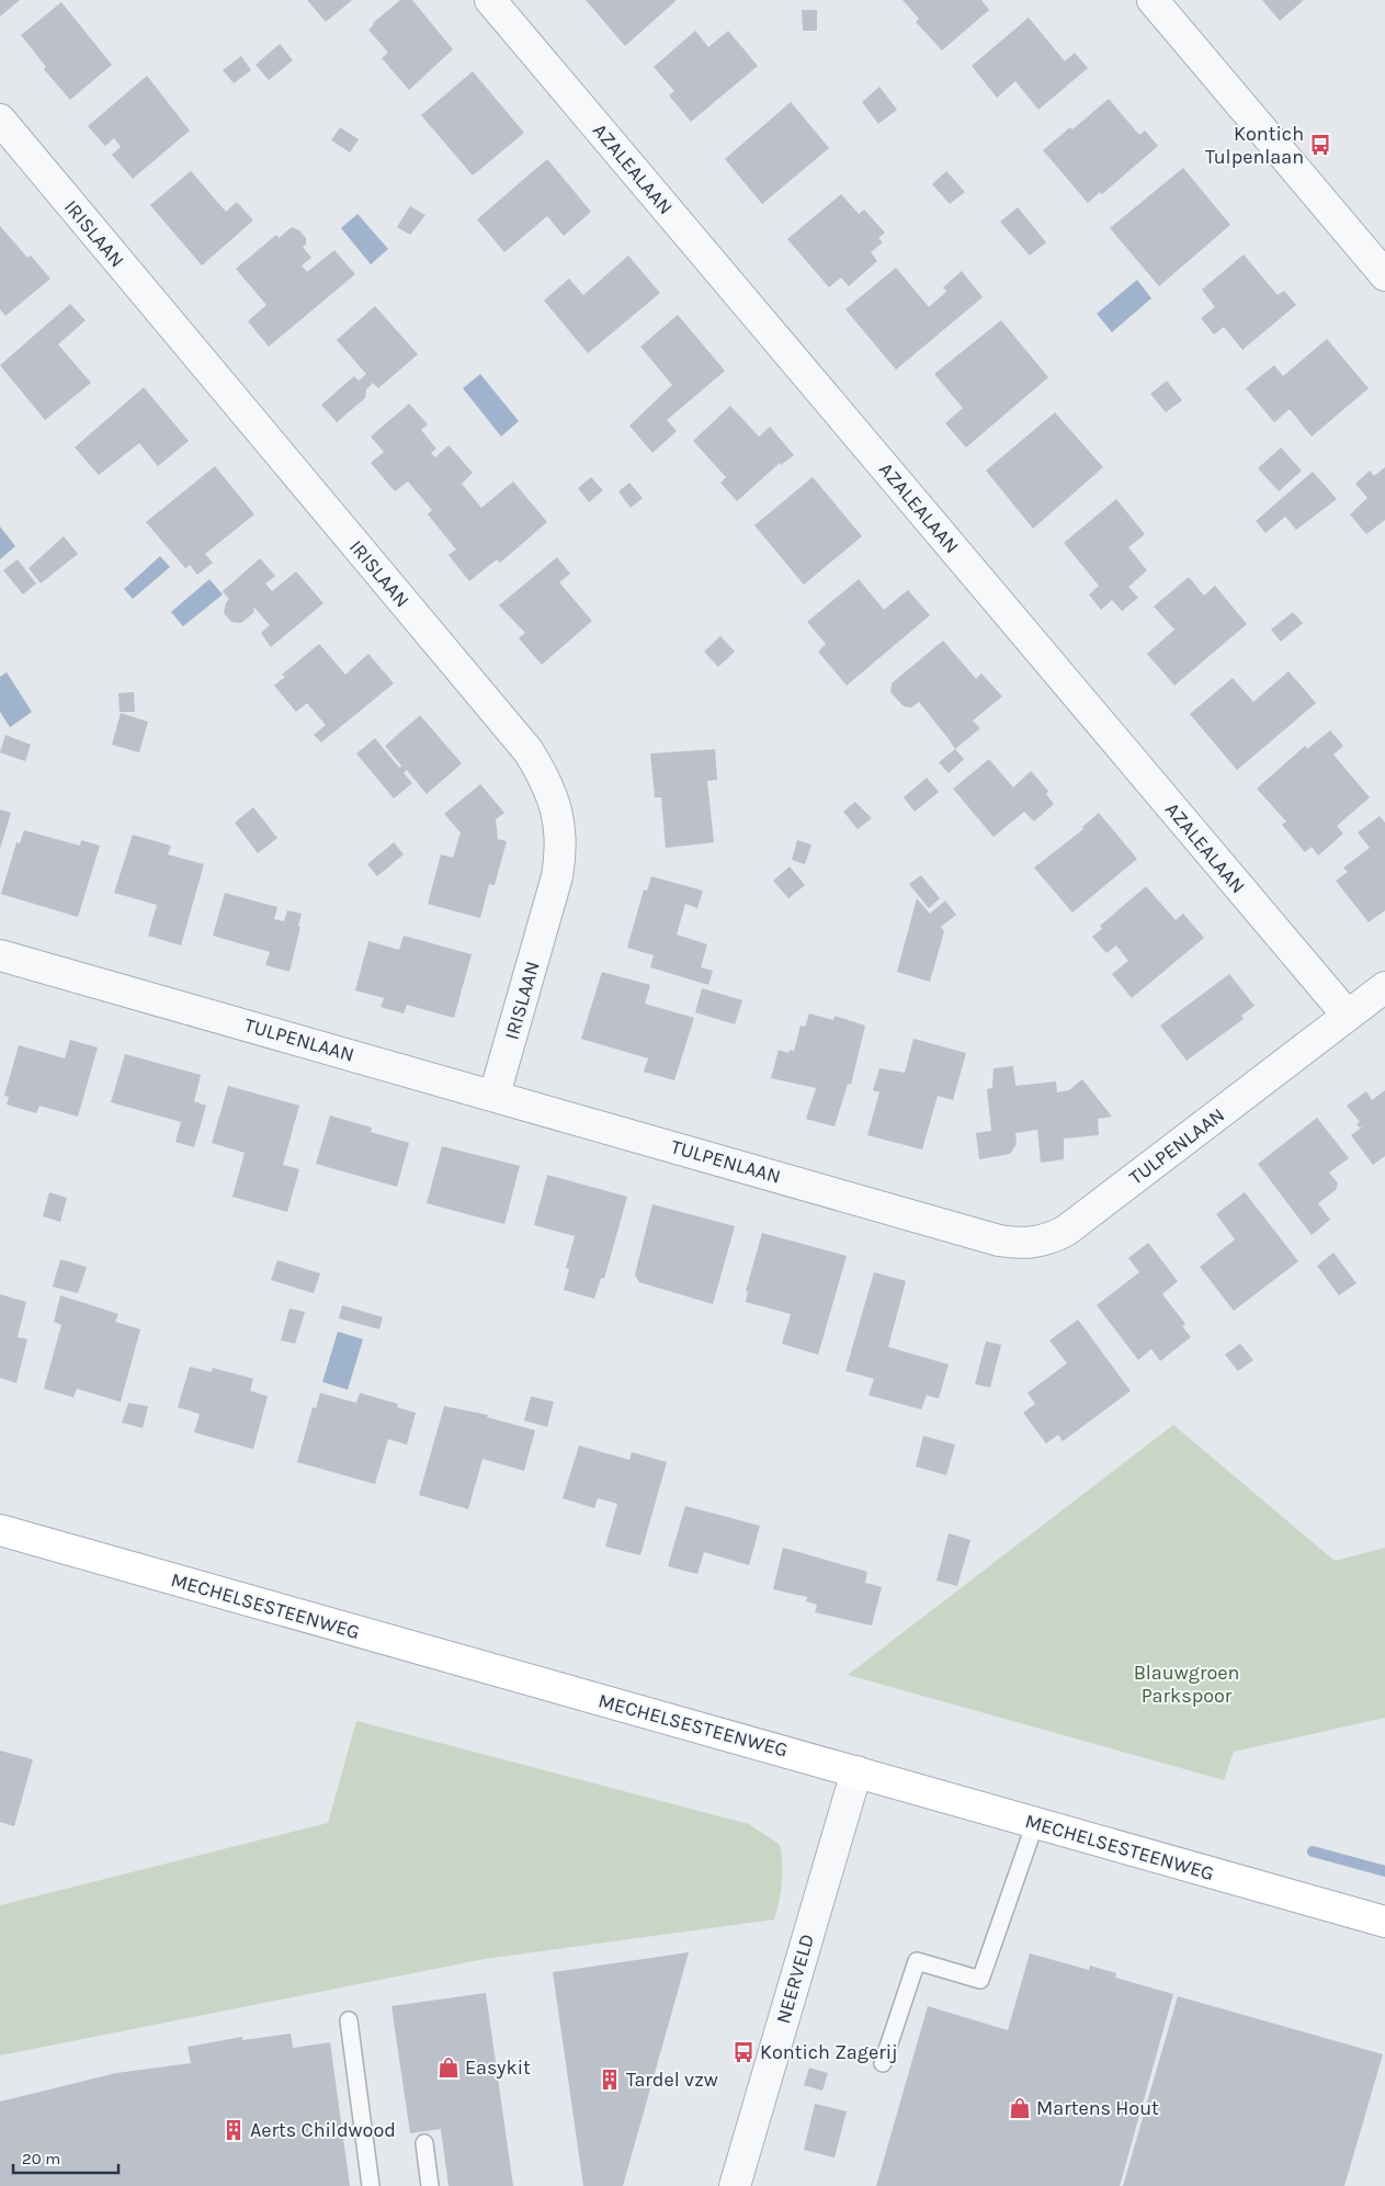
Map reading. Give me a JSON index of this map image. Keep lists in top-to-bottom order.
{
  "streets": {
    "main road": ["MECHELSESTEENWEG"],
    "street": [
      "AZALEALAAN",
      "IRISLAAN",
      "TULPENLAAN",
      "NEERVELD"
    ]
  },
  "crossings": [
    ["AZALEALAAN", "TULPENLAAN"],
    ["IRISLAAN", "TULPENLAAN"],
    ["MECHELSESTEENWEG", "NEERVELD"]
  ],
  "parks": ["Blauwgroen Parkspoor"],
  "places": {
    "bus stop": ["Kontich Tulpenlaan", "Kontich Zagerij"],
    "shop": ["Easykit", "Martens Hout"],
    "building": ["Tardel vzw", "Aerts Childwood"]
  },
  "scale_bar": "20 m"
}
